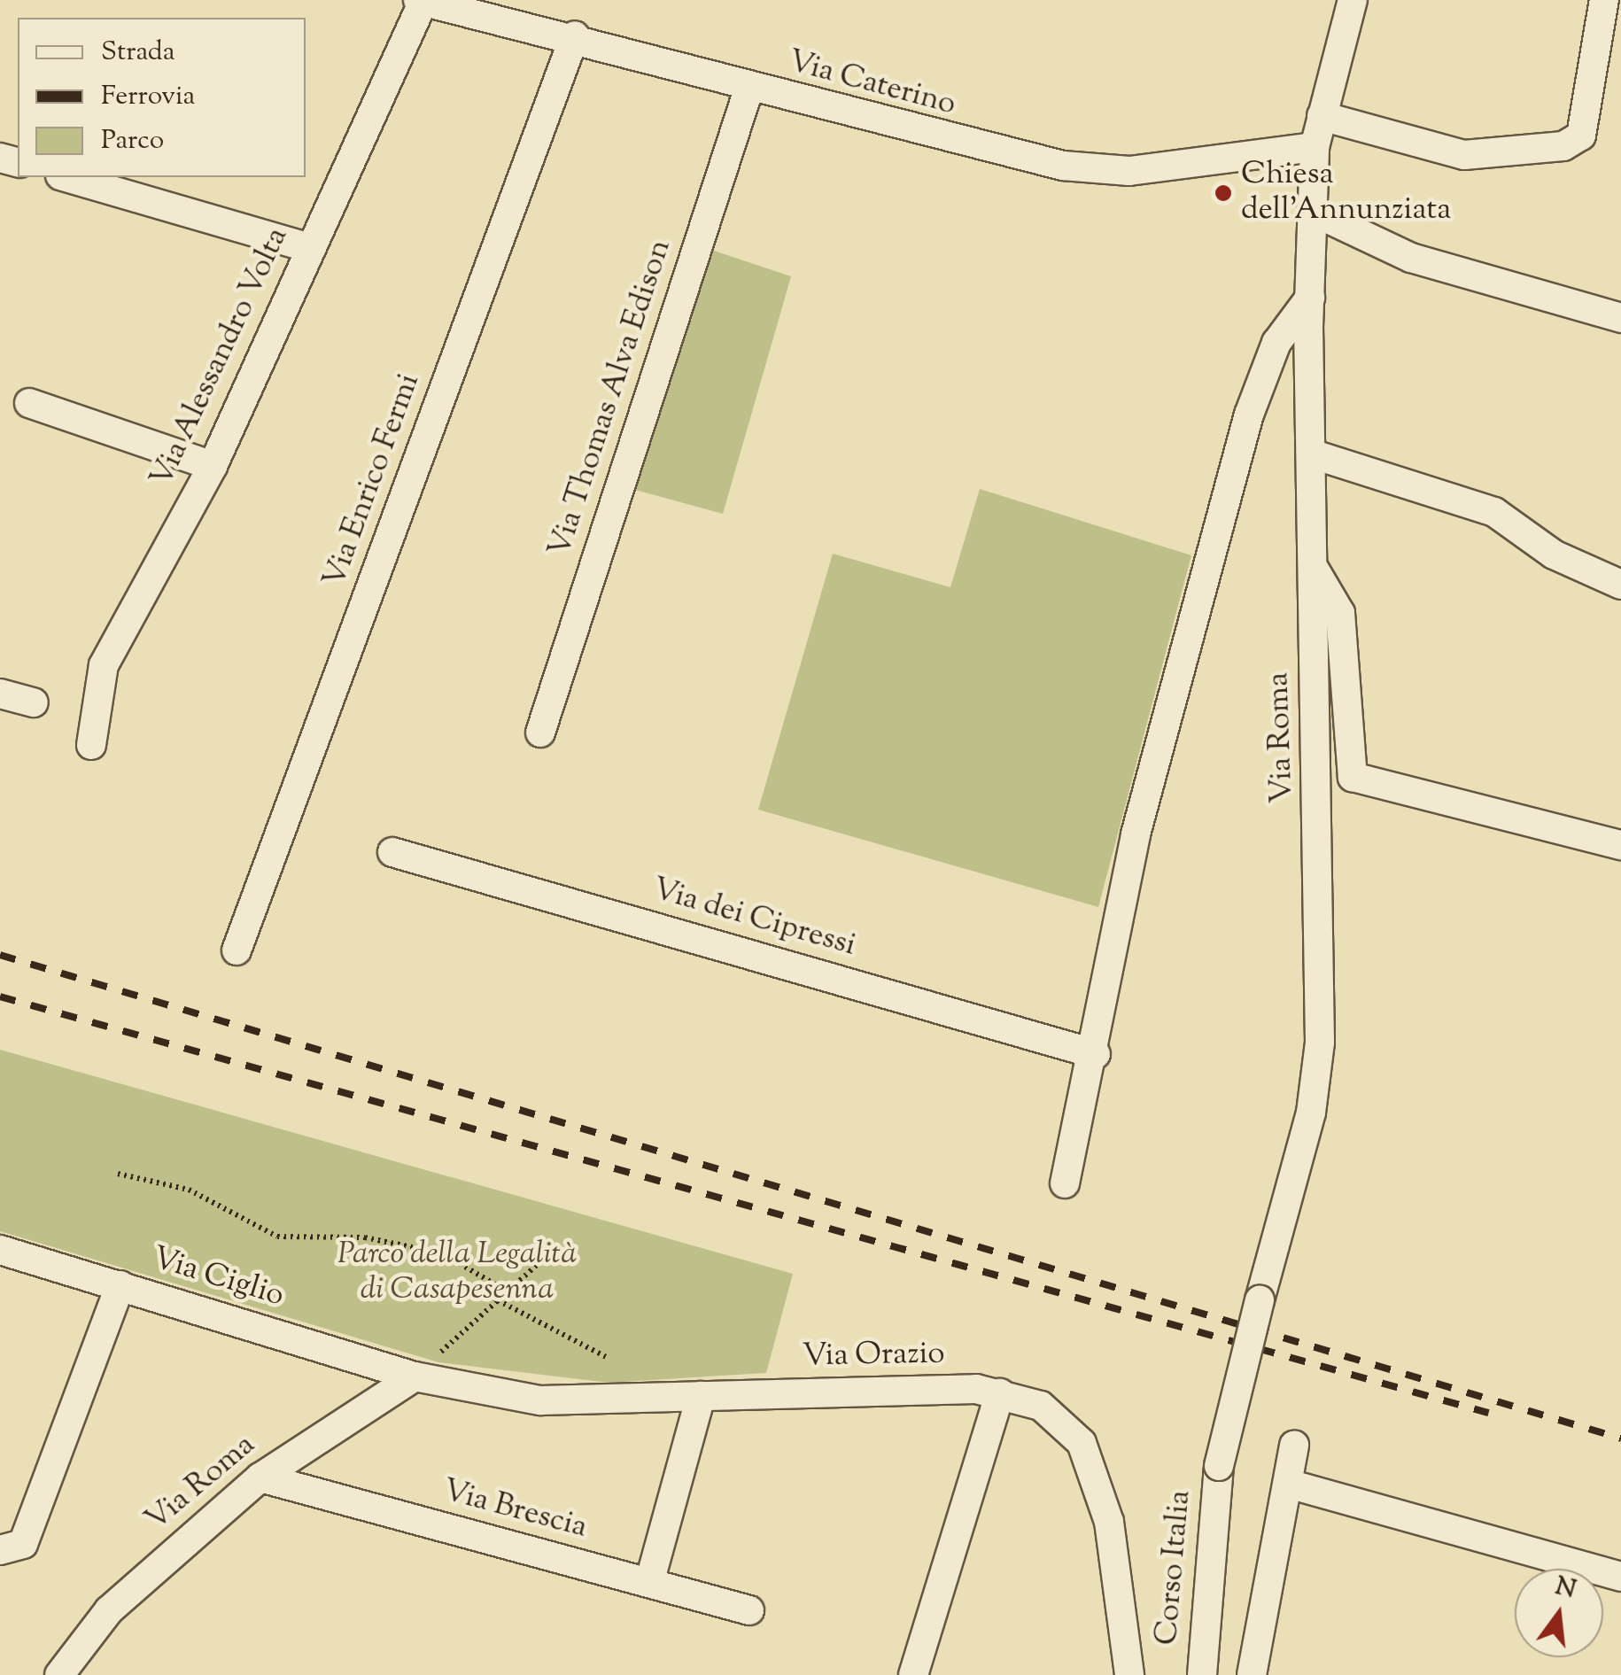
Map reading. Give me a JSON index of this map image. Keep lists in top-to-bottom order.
{
  "streets": {
    "street": [
      "Via Caterino",
      "Via Alessandro Volta",
      "Via Thomas Alva Edison",
      "Via Enrico Fermi",
      "Via Roma",
      "Via dei Cipressi",
      "Via Ciglio",
      "Via Orazio",
      "Via Brescia",
      "Corso Italia"
    ]
  },
  "crossings": [
    ["Via Caterino", "Via Alessandro Volta"],
    ["Via Caterino", "Via Thomas Alva Edison"],
    ["Via Caterino", "Via Enrico Fermi"],
    ["Via Caterino", "Via Roma"],
    ["Via Roma", "Via Ciglio"],
    ["Via Roma", "Via Orazio"],
    ["Via Roma", "Via Brescia"],
    ["Via Roma", "Corso Italia"],
    ["Via Ciglio", "Via Orazio"]
  ],
  "parks": ["Parco della Legalità di Casapesenna"],
  "places": ["Chiesa dell'Annunziata"],
  "legend": ["Strada", "Ferrovia", "Parco"],
  "north": "top"
}
